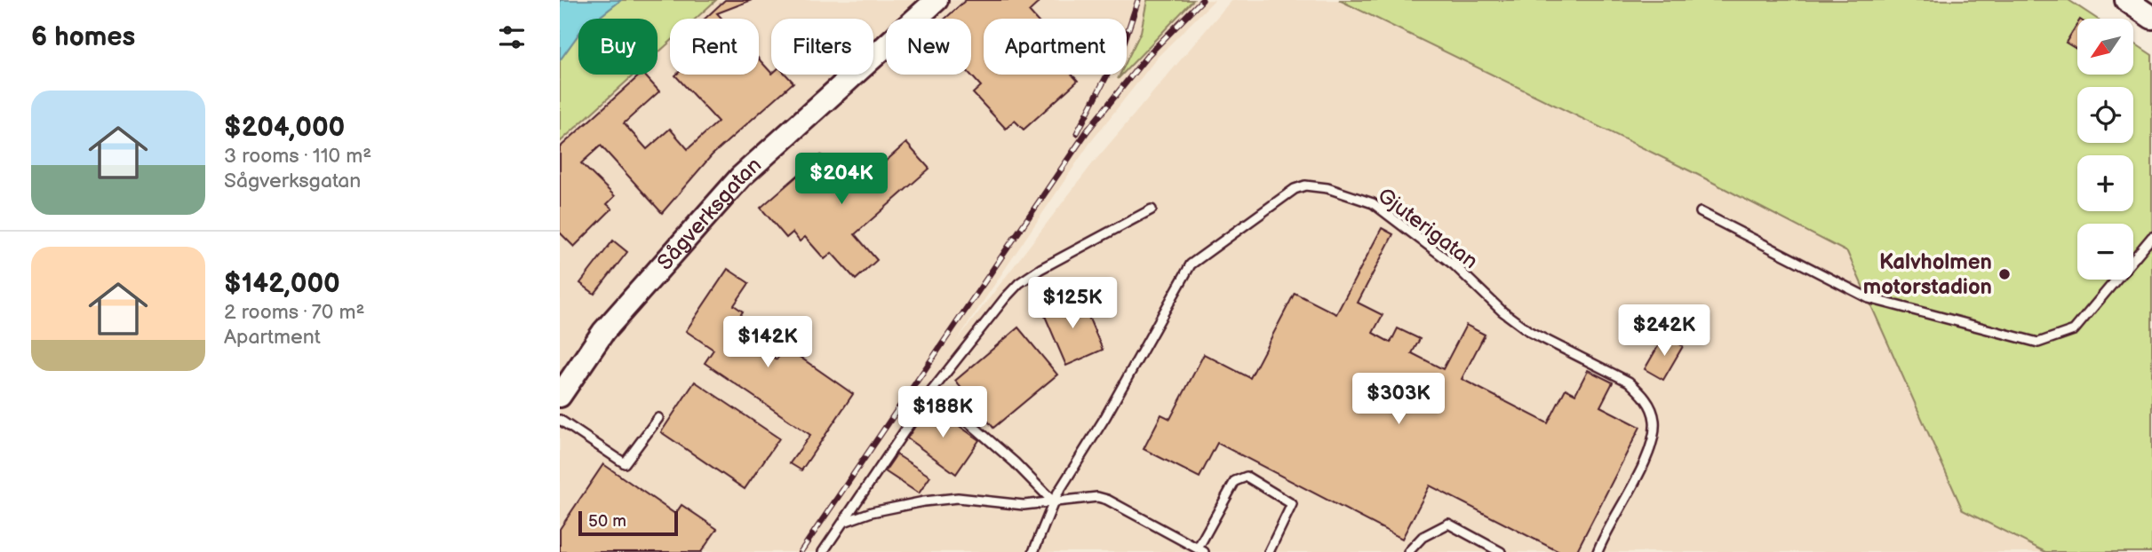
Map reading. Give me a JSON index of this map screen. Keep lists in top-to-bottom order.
{
  "streets": {
    "street": ["Sågverksgatan"],
    "lane": ["Gjuterigatan"]
  },
  "places": ["Kalvholmen motorstadion"],
  "scale_bar": "50 m",
  "north": "bottom left",
  "page": {
    "heading": "6 homes",
    "map_buttons": ["+", "−"],
    "chip": [
      "Buy",
      "Rent",
      "Filters",
      "New",
      "Apartment"
    ],
    "list": [
      {
        "name": "$204,000",
        "note": "3 rooms · 110 m² · Sågverksgatan"
      },
      {
        "name": "$142,000",
        "note": "2 rooms · 70 m² · Apartment"
      }
    ],
    "price": [
      "$204K",
      "$125K",
      "$242K",
      "$142K",
      "$303K",
      "$188K"
    ],
    "scale": "50 m"
  }
}
